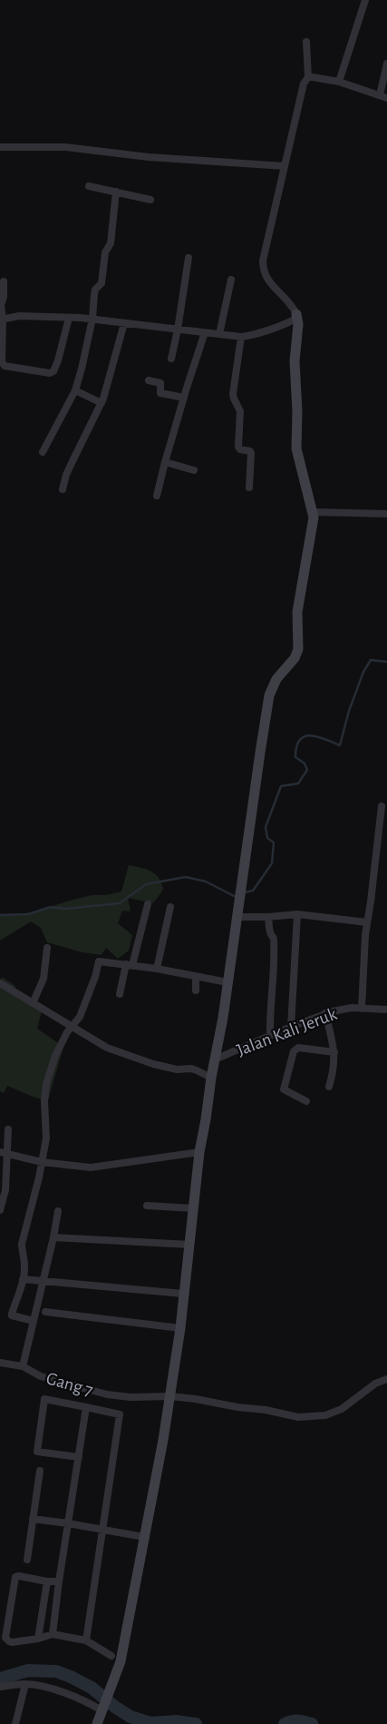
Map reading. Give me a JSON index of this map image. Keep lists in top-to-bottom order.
{
  "streets": {
    "street": ["Jalan Kali Jeruk", "Gang 7"]
  }
}
